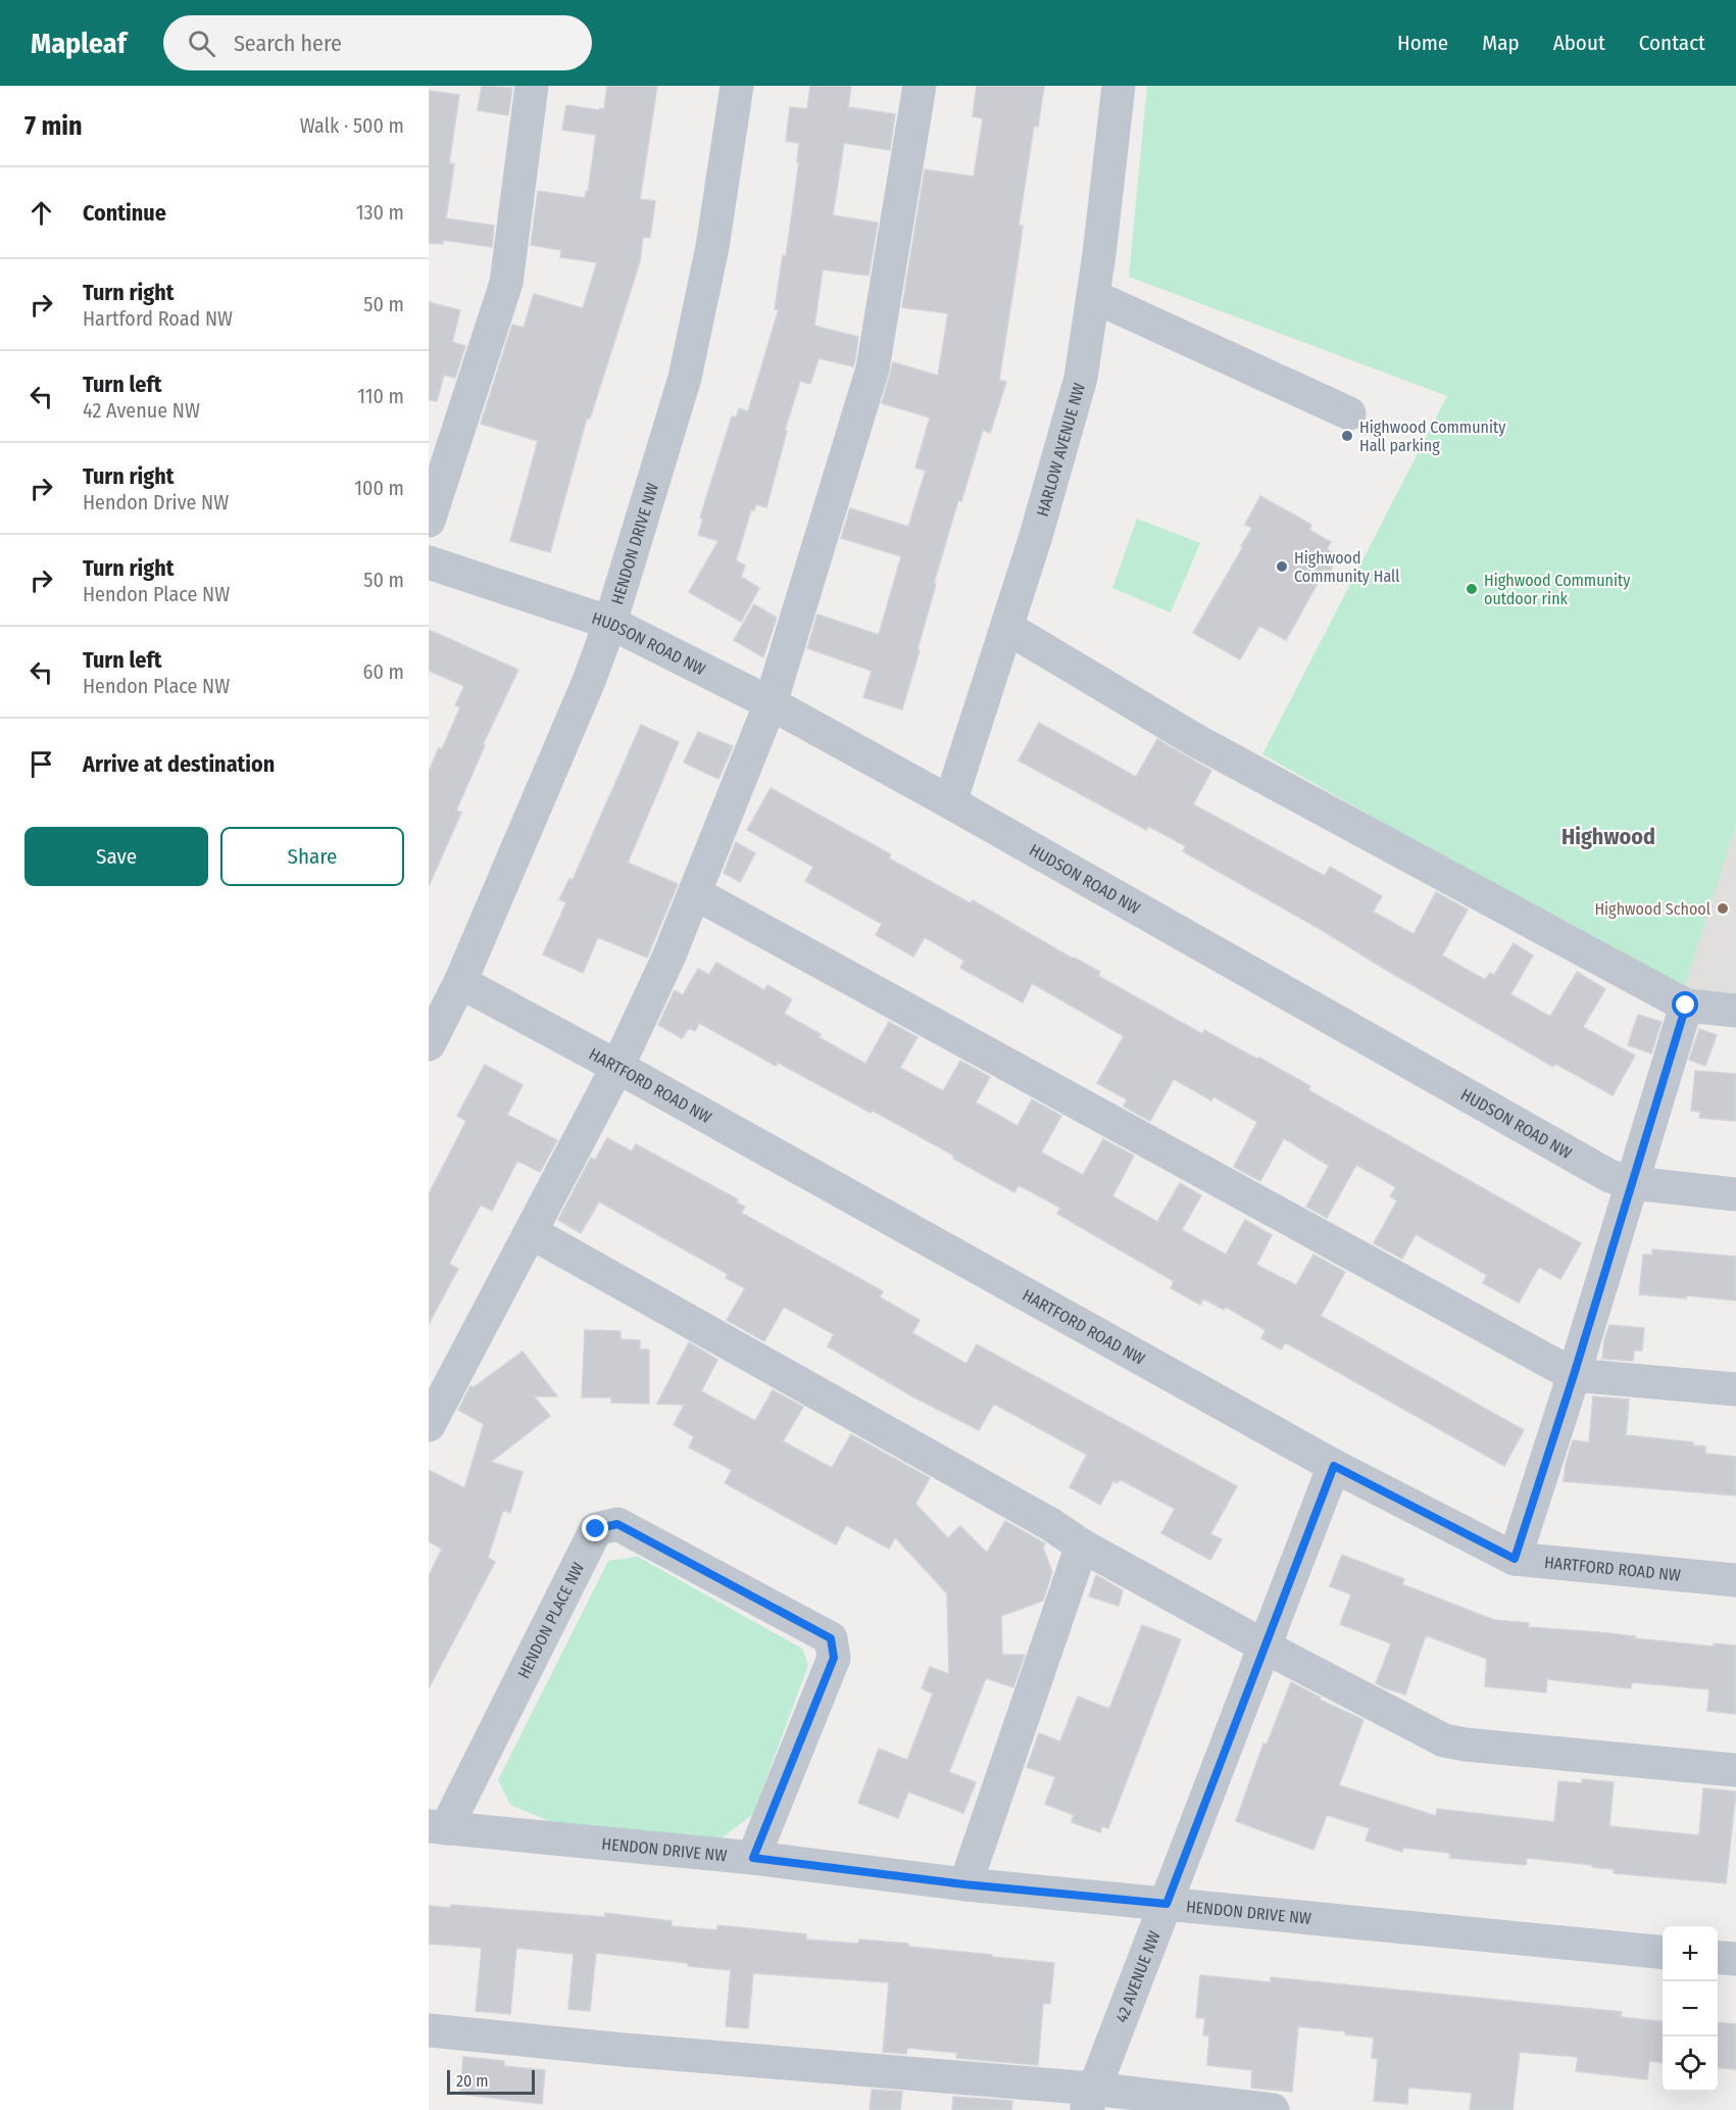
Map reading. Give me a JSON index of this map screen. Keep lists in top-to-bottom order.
{
  "streets": {
    "street": [
      "HARLOW AVENUE NW",
      "HENDON DRIVE NW",
      "HUDSON ROAD NW",
      "HARTFORD ROAD NW",
      "HENDON PLACE NW",
      "42 AVENUE NW"
    ]
  },
  "crossings": [
    ["HARLOW AVENUE NW", "HUDSON ROAD NW"],
    ["HENDON DRIVE NW", "HUDSON ROAD NW"],
    ["HENDON DRIVE NW", "HARTFORD ROAD NW"],
    ["HENDON DRIVE NW", "HENDON PLACE NW"],
    ["HENDON DRIVE NW", "42 AVENUE NW"],
    ["HARTFORD ROAD NW", "42 AVENUE NW"]
  ],
  "districts": ["Highwood"],
  "places": [
    "Highwood Community Hall parking",
    "Highwood Community Hall",
    "Highwood Community outdoor rink",
    "Highwood School"
  ],
  "scale_bar": "20 m",
  "page": {
    "header": "Mapleaf",
    "search": "Search here",
    "nav": [
      "Home",
      "Map",
      "About",
      "Contact"
    ],
    "heading": ["7 min", "Walk · 500 m"],
    "list": [
      ["Continue", "130 m"],
      ["Turn right", "Hartford Road NW", "50 m"],
      ["Turn left", "42 Avenue NW", "110 m"],
      ["Turn right", "Hendon Drive NW", "100 m"],
      ["Turn right", "Hendon Place NW", "50 m"],
      ["Turn left", "Hendon Place NW", "60 m"],
      "Arrive at destination"
    ],
    "buttons": ["Save", "Share"],
    "map_buttons": ["+", "−"],
    "scale": "20 m"
  }
}
